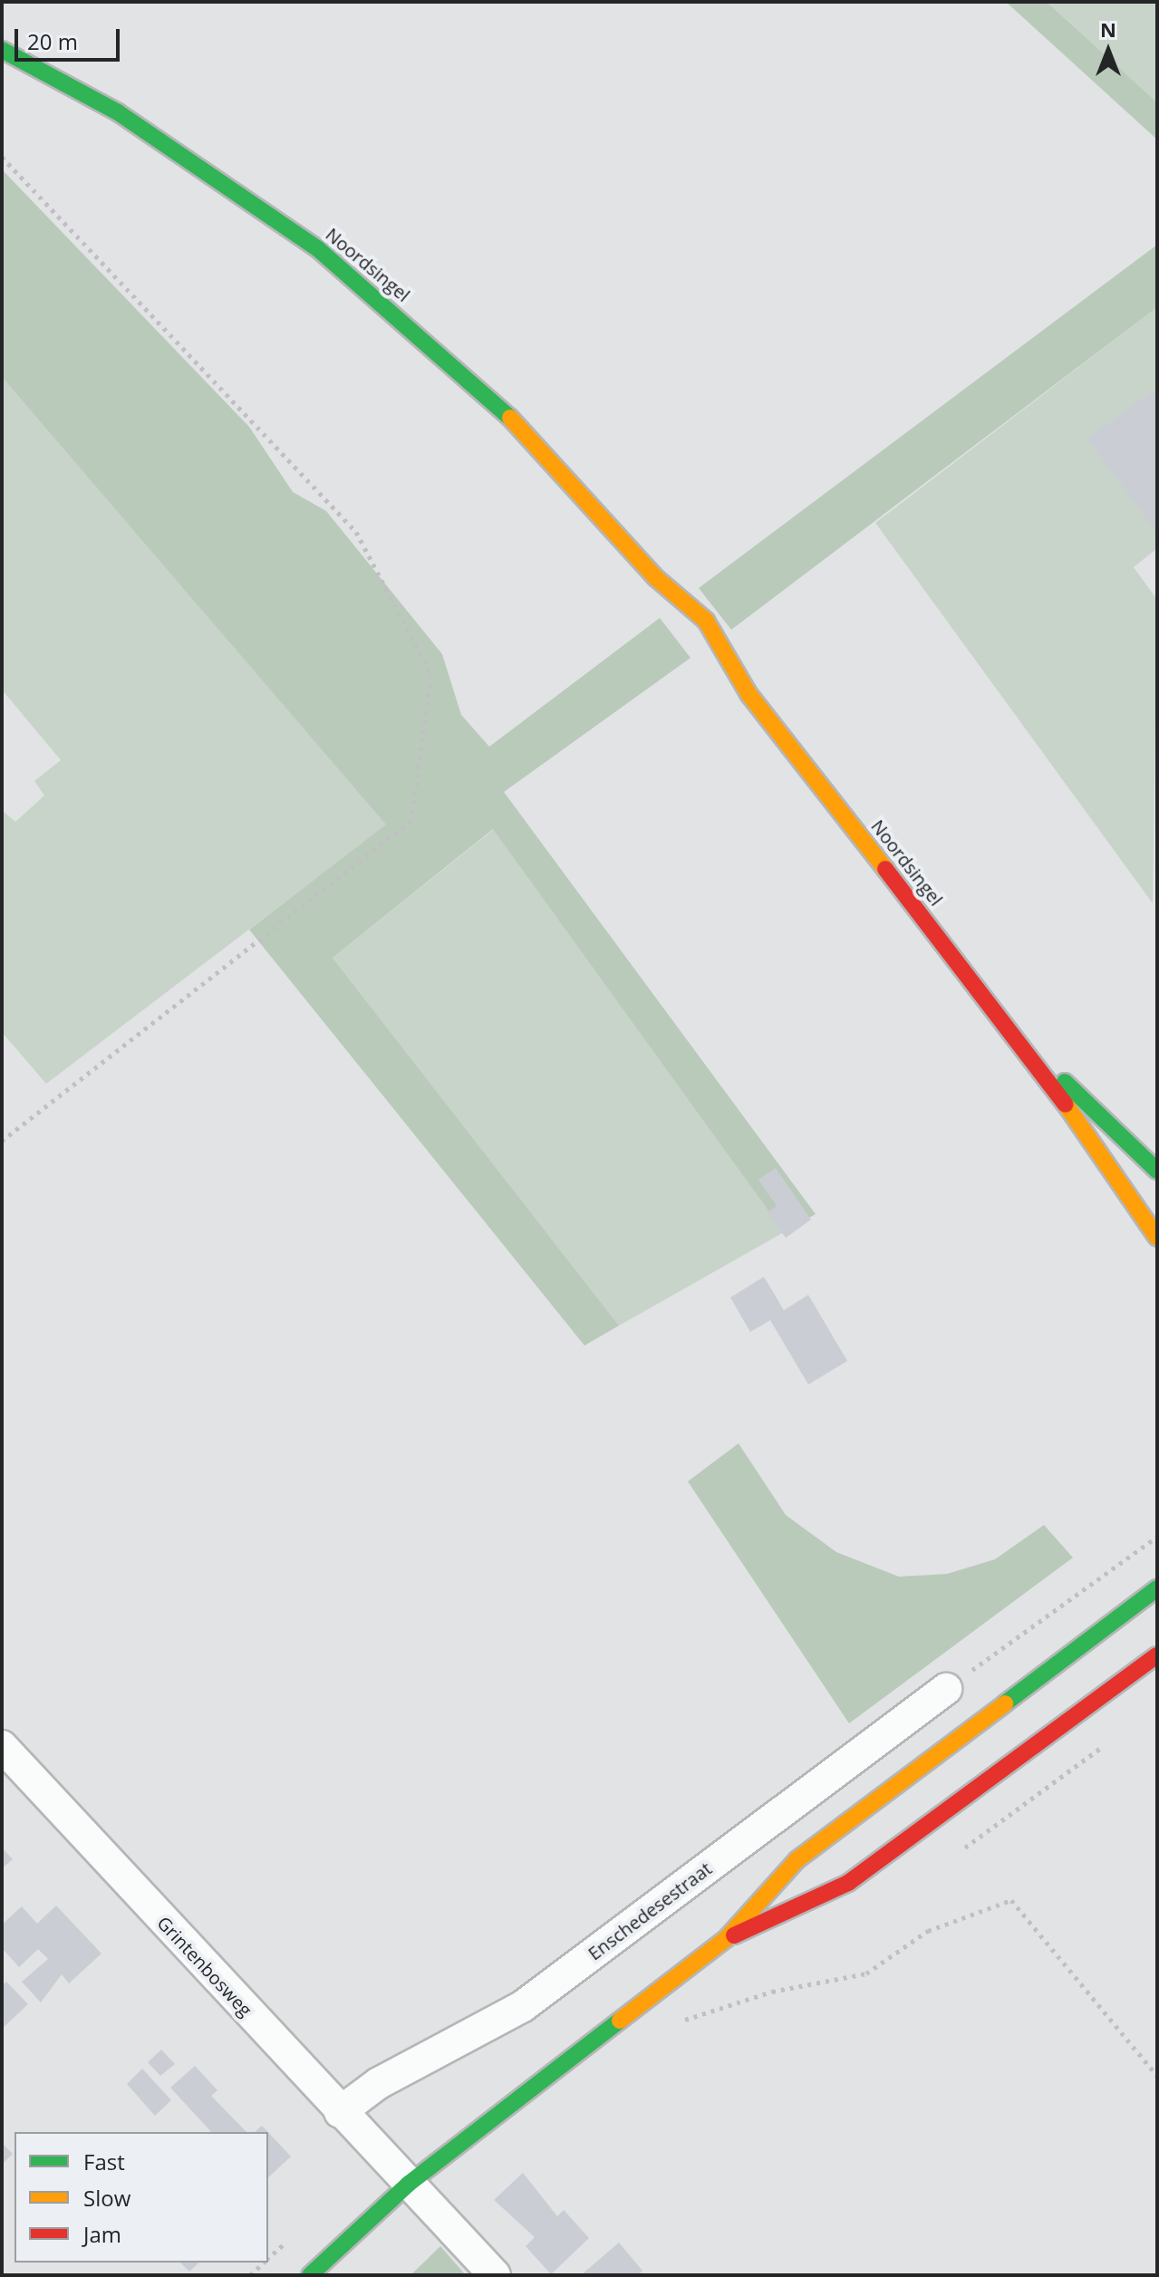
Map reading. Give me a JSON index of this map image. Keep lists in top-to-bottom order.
{
  "streets": {
    "main road": ["Noordsingel"],
    "street": ["Enschedesestraat", "Grintenbosweg"]
  },
  "crossings": [
    ["Enschedesestraat", "Grintenbosweg"]
  ],
  "legend": ["Fast", "Slow", "Jam"],
  "scale_bar": "20 m",
  "north": "top"
}
